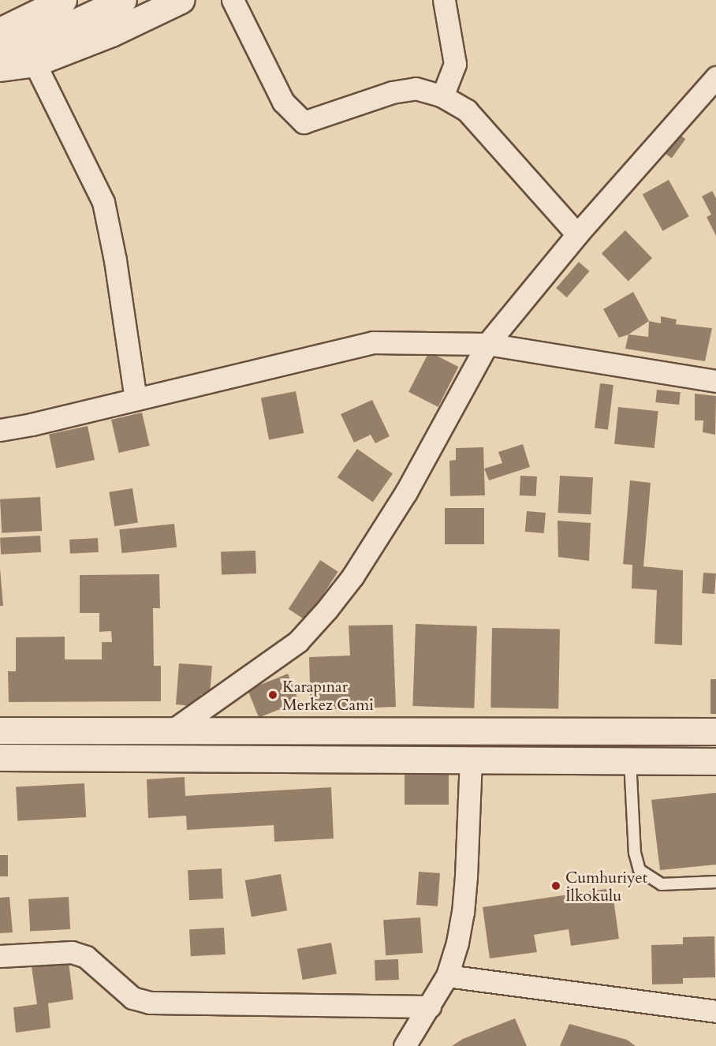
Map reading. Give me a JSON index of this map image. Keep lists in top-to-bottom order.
{
  "places": ["Karapınar Merkez Cami", "Cumhuriyet İlkokulu"]
}
